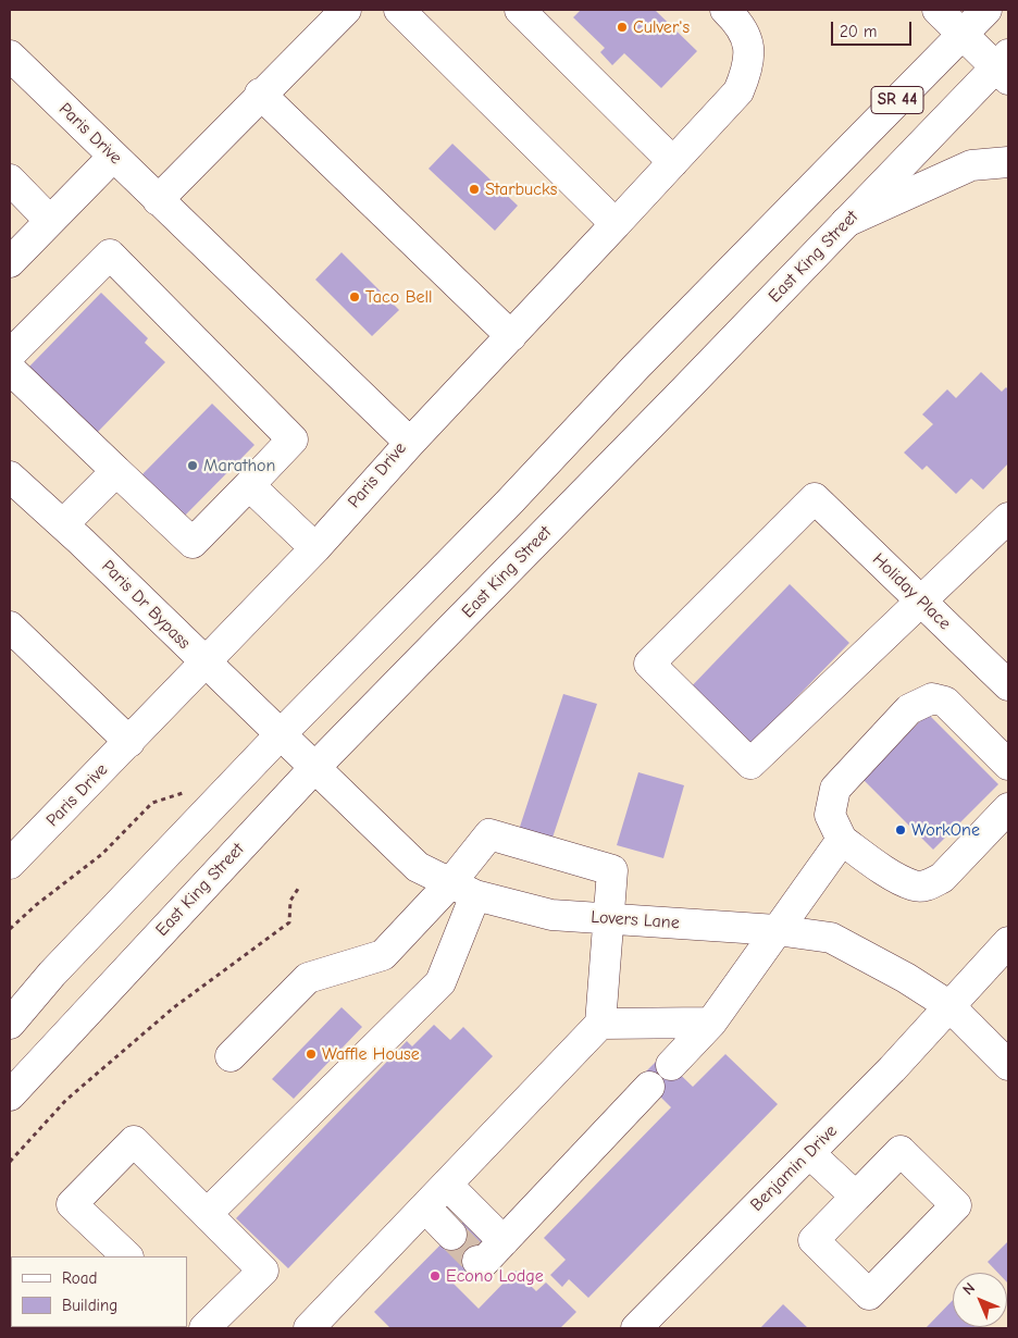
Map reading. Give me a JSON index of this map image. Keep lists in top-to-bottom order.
{
  "streets": {
    "main road": [
      "SR 44",
      "Paris Drive",
      "East King Street",
      "Holiday Place",
      "Paris Dr Bypass",
      "Lovers Lane",
      "Benjamin Drive"
    ]
  },
  "crossings": [
    ["SR 44", "Paris Dr Bypass"],
    ["SR 44", "Lovers Lane"],
    ["Paris Drive", "Paris Dr Bypass"],
    ["East King Street", "Lovers Lane"],
    ["Paris Dr Bypass", "Lovers Lane"],
    ["Lovers Lane", "Benjamin Drive"]
  ],
  "places": [
    "Culver's",
    "Starbucks",
    "Taco Bell",
    "Marathon",
    "WorkOne",
    "Waffle House",
    "Econo Lodge"
  ],
  "legend": ["Road", "Building"],
  "scale_bar": "20 m",
  "north": "top left"
}
